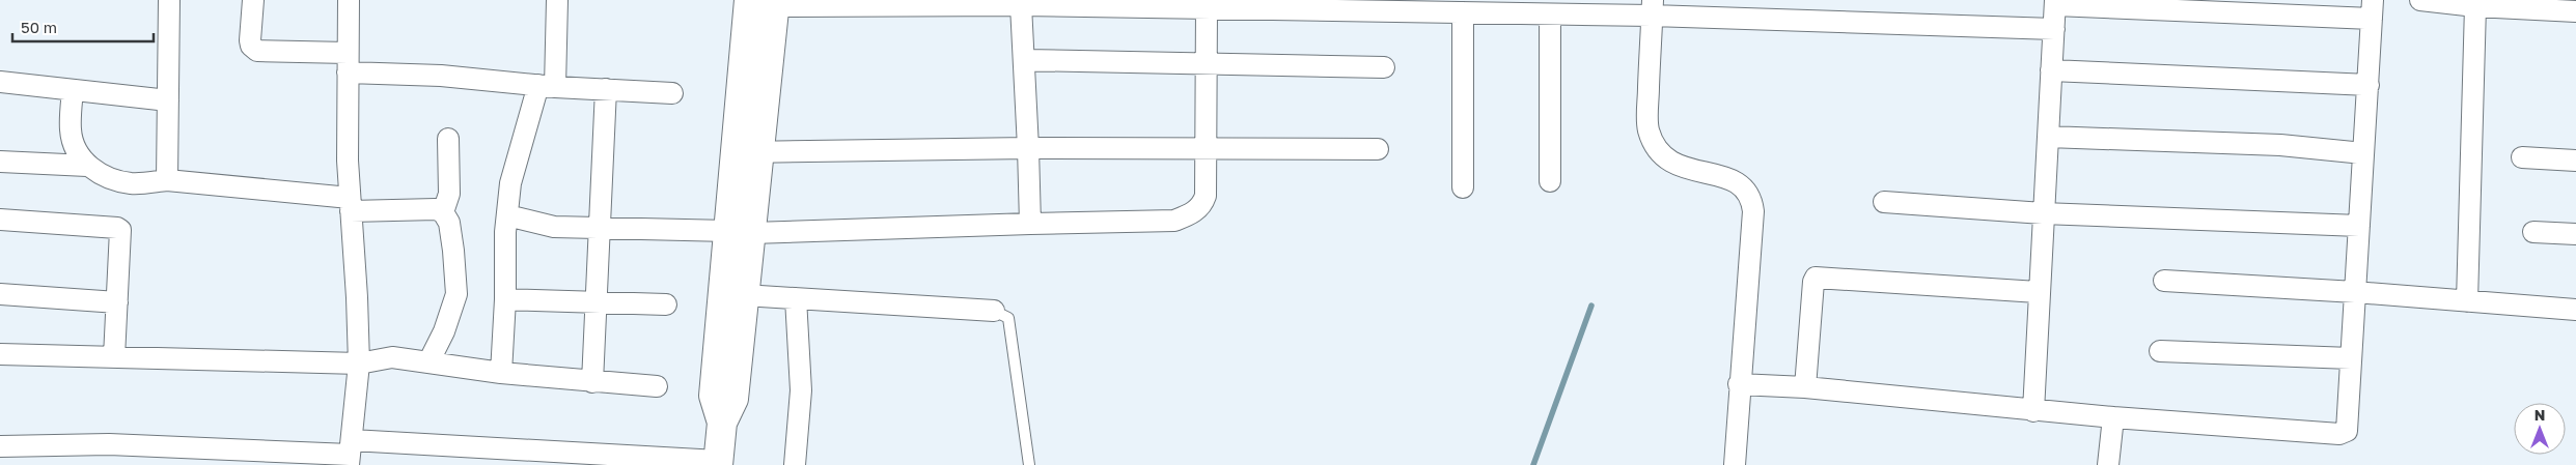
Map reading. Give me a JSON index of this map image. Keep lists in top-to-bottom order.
{
  "scale_bar": "50 m",
  "north": "top"
}
